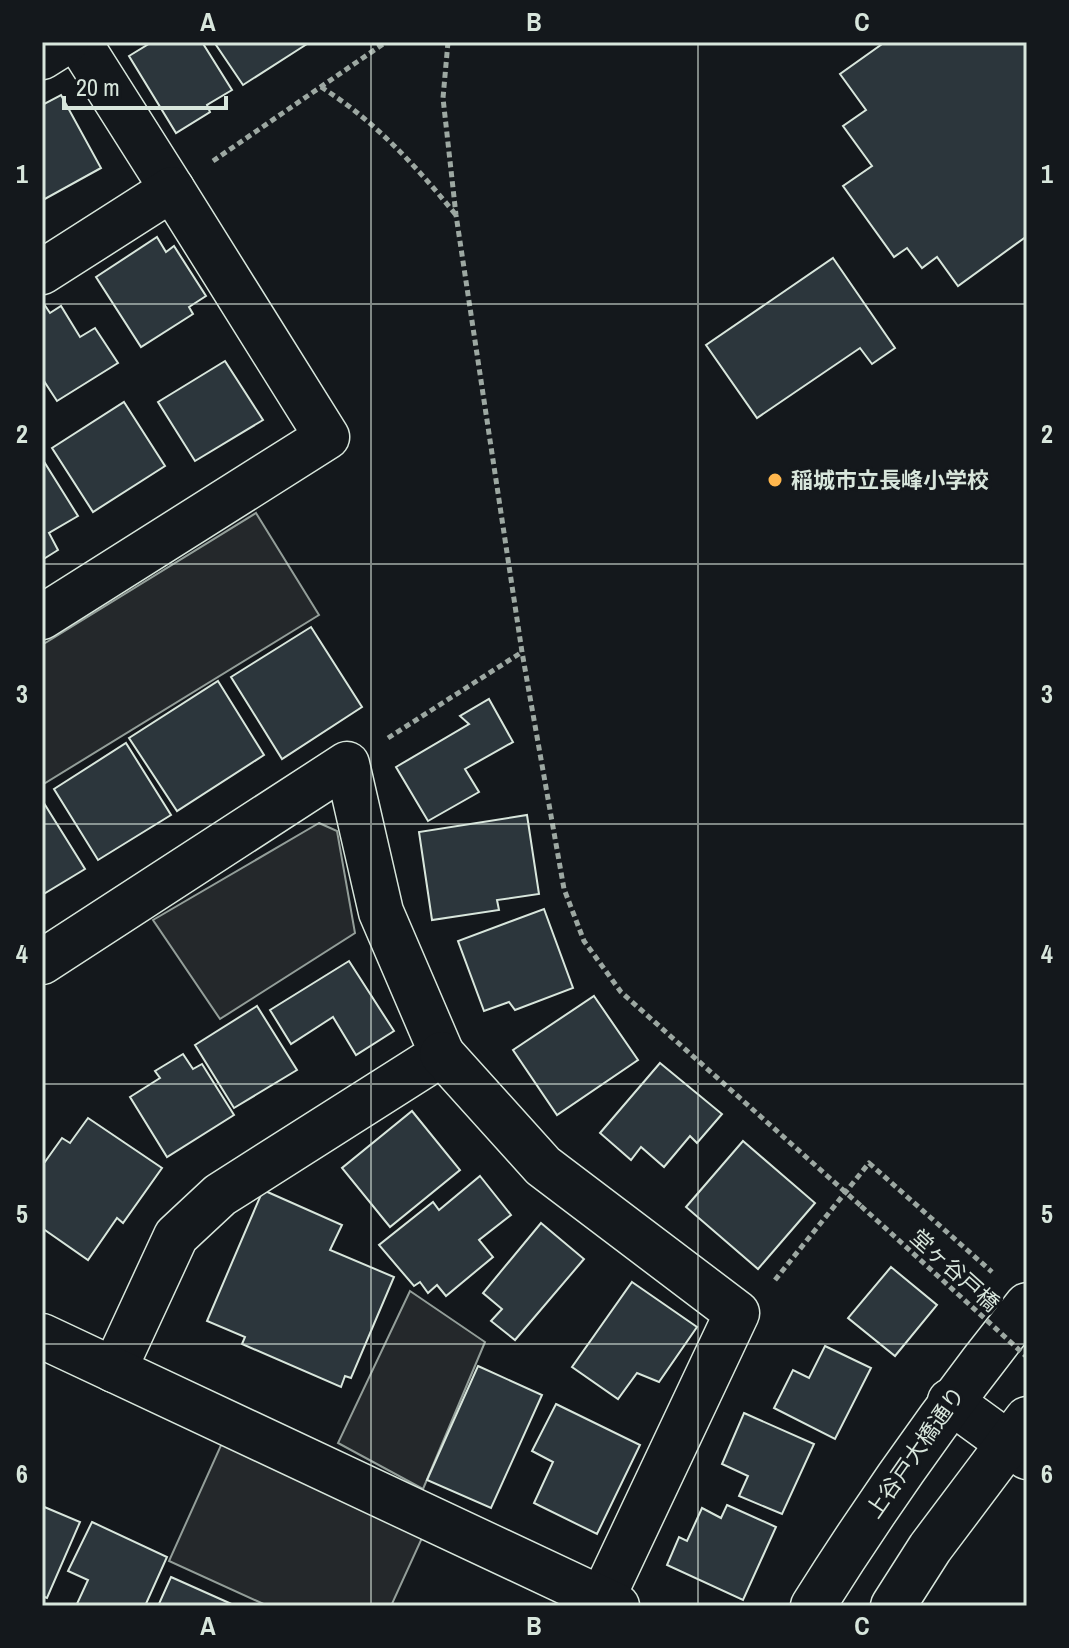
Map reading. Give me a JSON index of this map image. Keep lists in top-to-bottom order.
{
  "streets": {
    "street": ["上谷戸大橋通り"],
    "path": ["堂ヶ谷戸橋"]
  },
  "places": ["稲城市立長峰小学校"],
  "scale_bar": "20 m",
  "grid": {
    "columns": ["A", "B", "C"],
    "rows": [
      "1",
      "2",
      "3",
      "4",
      "5",
      "6"
    ]
  }
}
